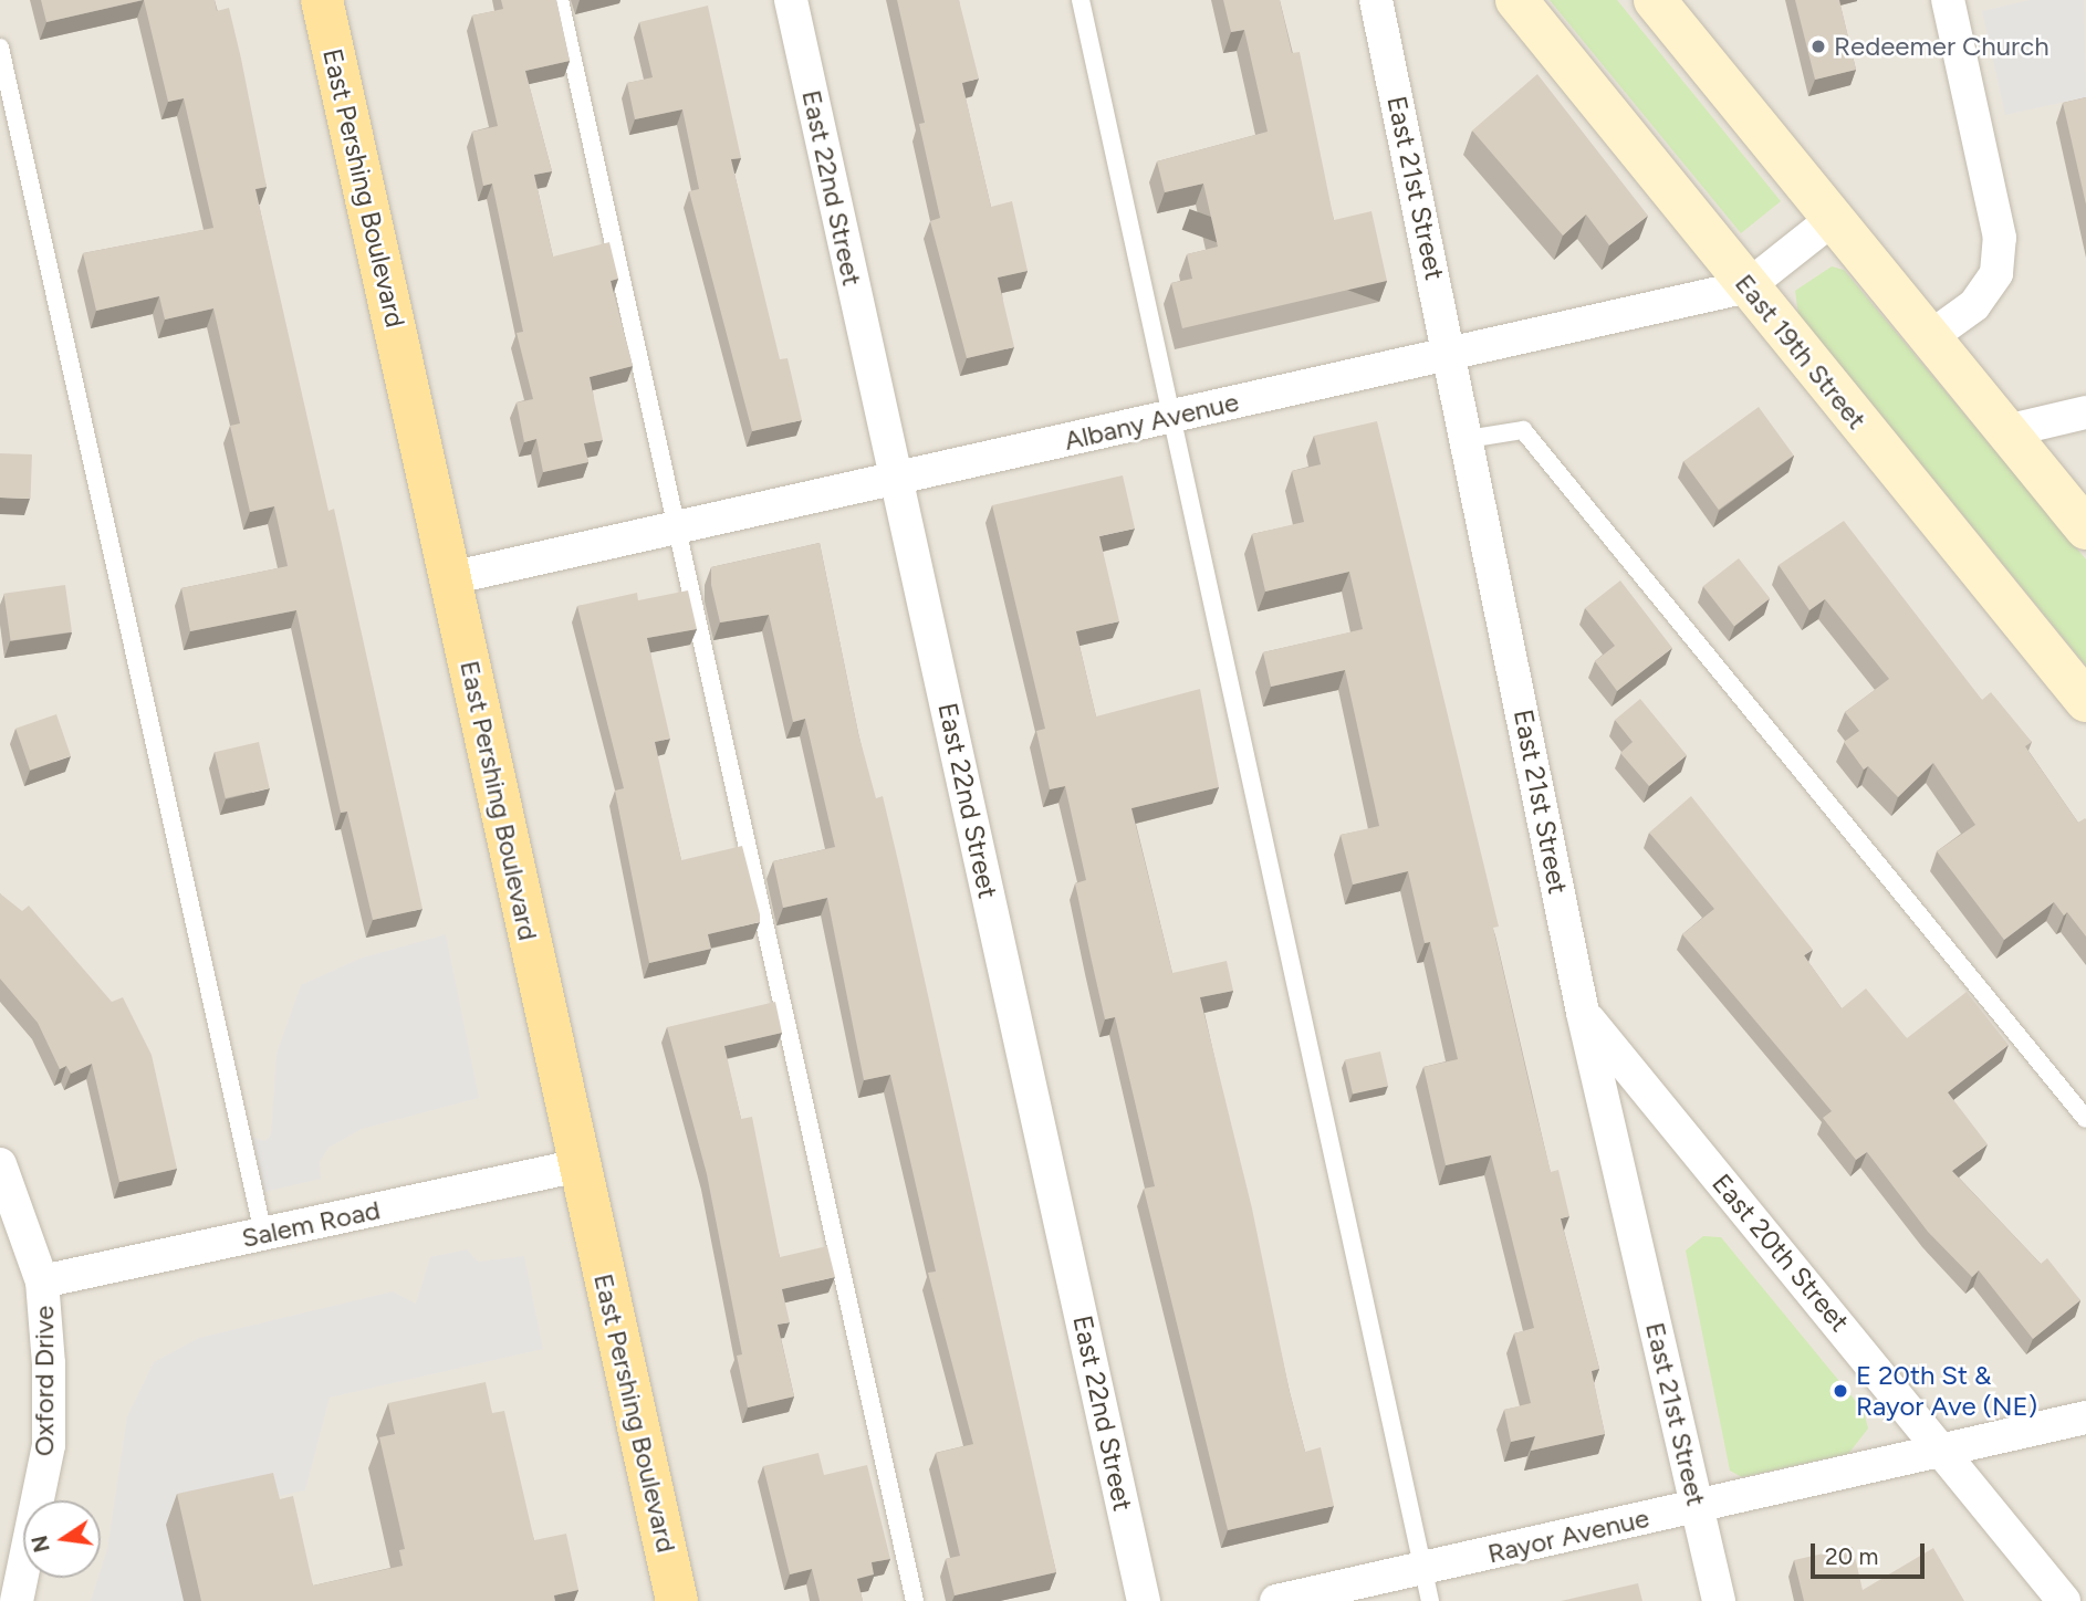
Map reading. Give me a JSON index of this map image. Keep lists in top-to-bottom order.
{
  "streets": {
    "main road": ["East Pershing Boulevard", "East 19th Street"],
    "street": [
      "East 22nd Street",
      "East 21st Street",
      "Albany Avenue",
      "Salem Road",
      "East 20th Street",
      "Oxford Drive",
      "Rayor Avenue"
    ]
  },
  "crossings": [
    ["East Pershing Boulevard", "Albany Avenue"],
    ["East Pershing Boulevard", "Salem Road"],
    ["East 22nd Street", "Albany Avenue"],
    ["East 21st Street", "Albany Avenue"],
    ["East 21st Street", "East 20th Street"],
    ["East 21st Street", "Rayor Avenue"],
    ["East 19th Street", "Albany Avenue"],
    ["Salem Road", "Oxford Drive"],
    ["East 20th Street", "Rayor Avenue"]
  ],
  "places": ["Redeemer Church", "E 20th St & Rayor Ave (NE)"],
  "scale_bar": "20 m",
  "north": "left"
}
